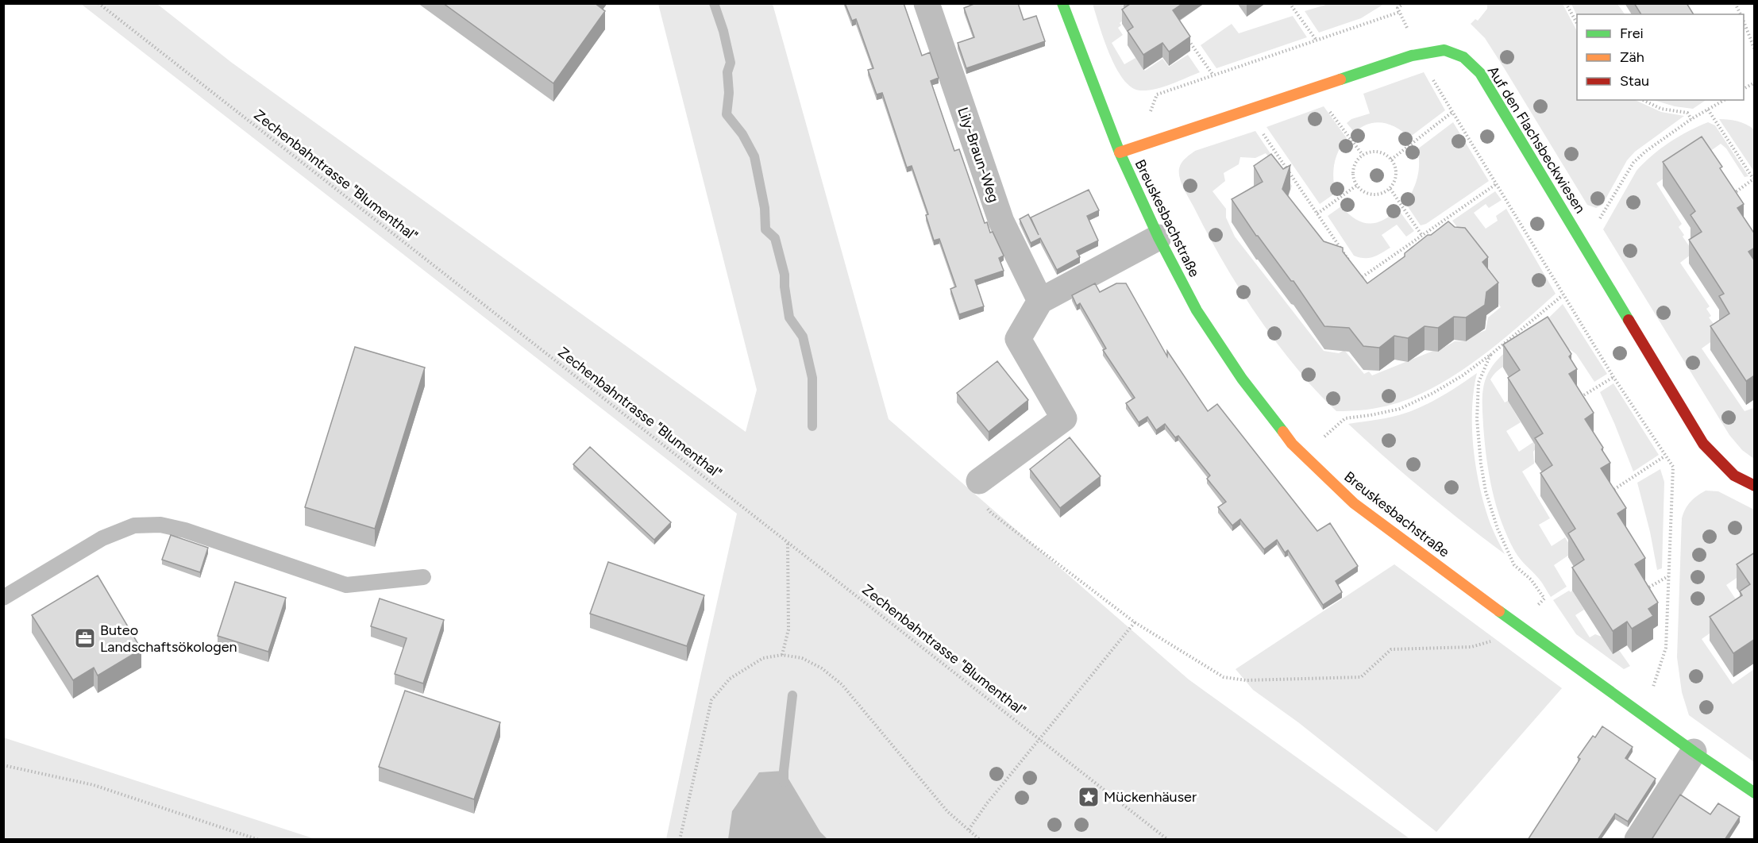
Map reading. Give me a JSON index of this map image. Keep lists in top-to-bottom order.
{
  "streets": {
    "street": ["Auf den Flachsbeckwiesen", "Lily-Braun-Weg", "Breuskesbachstraße"],
    "path": ["Zechenbahntrasse \"Blumenthal\""]
  },
  "crossings": [
    ["Auf den Flachsbeckwiesen", "Breuskesbachstraße"]
  ],
  "places": {
    "office": ["Buteo Landschaftsökologen"],
    "place": ["Mückenhäuser"]
  },
  "legend": ["Frei", "Zäh", "Stau"]
}
